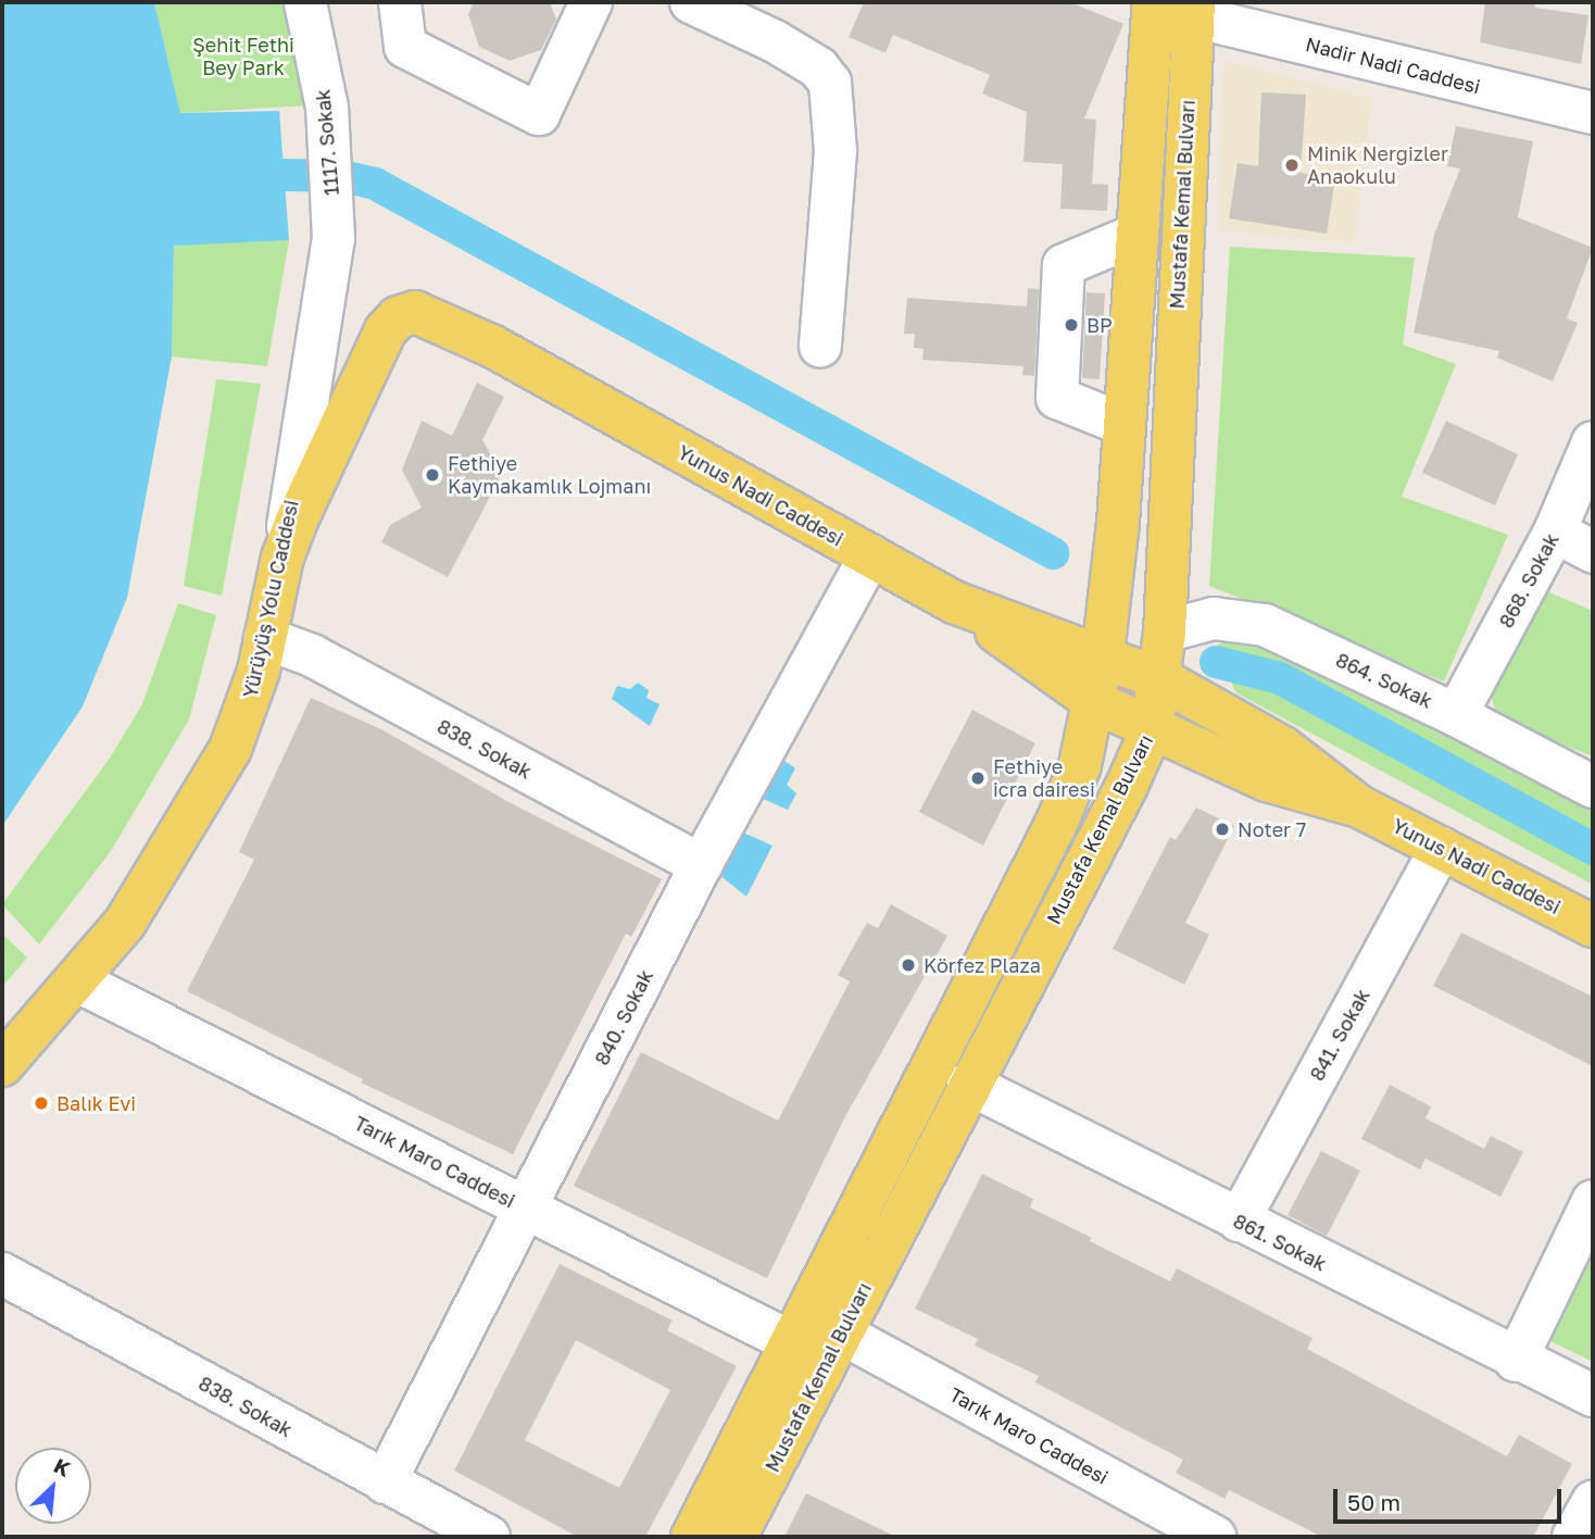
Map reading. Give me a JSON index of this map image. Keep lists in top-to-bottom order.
{
  "streets": {
    "main road": ["Mustafa Kemal Bulvarı", "Yunus Nadi Caddesi", "Yürüyüş Yolu Caddesi"],
    "street": [
      "Nadir Nadi Caddesi",
      "1117. Sokak",
      "868. Sokak",
      "864. Sokak",
      "838. Sokak",
      "840. Sokak",
      "841. Sokak",
      "Tarık Maro Caddesi",
      "861. Sokak"
    ]
  },
  "crossings": [
    ["Nadir Nadi Caddesi", "Mustafa Kemal Bulvarı"],
    ["1117. Sokak", "Yürüyüş Yolu Caddesi"],
    ["Mustafa Kemal Bulvarı", "Yunus Nadi Caddesi"],
    ["Mustafa Kemal Bulvarı", "864. Sokak"],
    ["Mustafa Kemal Bulvarı", "Tarık Maro Caddesi"],
    ["Mustafa Kemal Bulvarı", "861. Sokak"],
    ["Yunus Nadi Caddesi", "Yürüyüş Yolu Caddesi"],
    ["Yunus Nadi Caddesi", "840. Sokak"],
    ["Yunus Nadi Caddesi", "841. Sokak"],
    ["868. Sokak", "864. Sokak"],
    ["Yürüyüş Yolu Caddesi", "838. Sokak"],
    ["Yürüyüş Yolu Caddesi", "Tarık Maro Caddesi"],
    ["838. Sokak", "840. Sokak"],
    ["840. Sokak", "Tarık Maro Caddesi"],
    ["841. Sokak", "861. Sokak"]
  ],
  "parks": ["Şehit Fethi Bey Park"],
  "places": [
    "Minik Nergizler Anaokulu",
    "BP",
    "Fethiye Kaymakamlık Lojmanı",
    "Fethiye icra dairesi",
    "Noter 7",
    "Körfez Plaza",
    "Balık Evi"
  ],
  "scale_bar": "50 m",
  "north": "top right"
}
